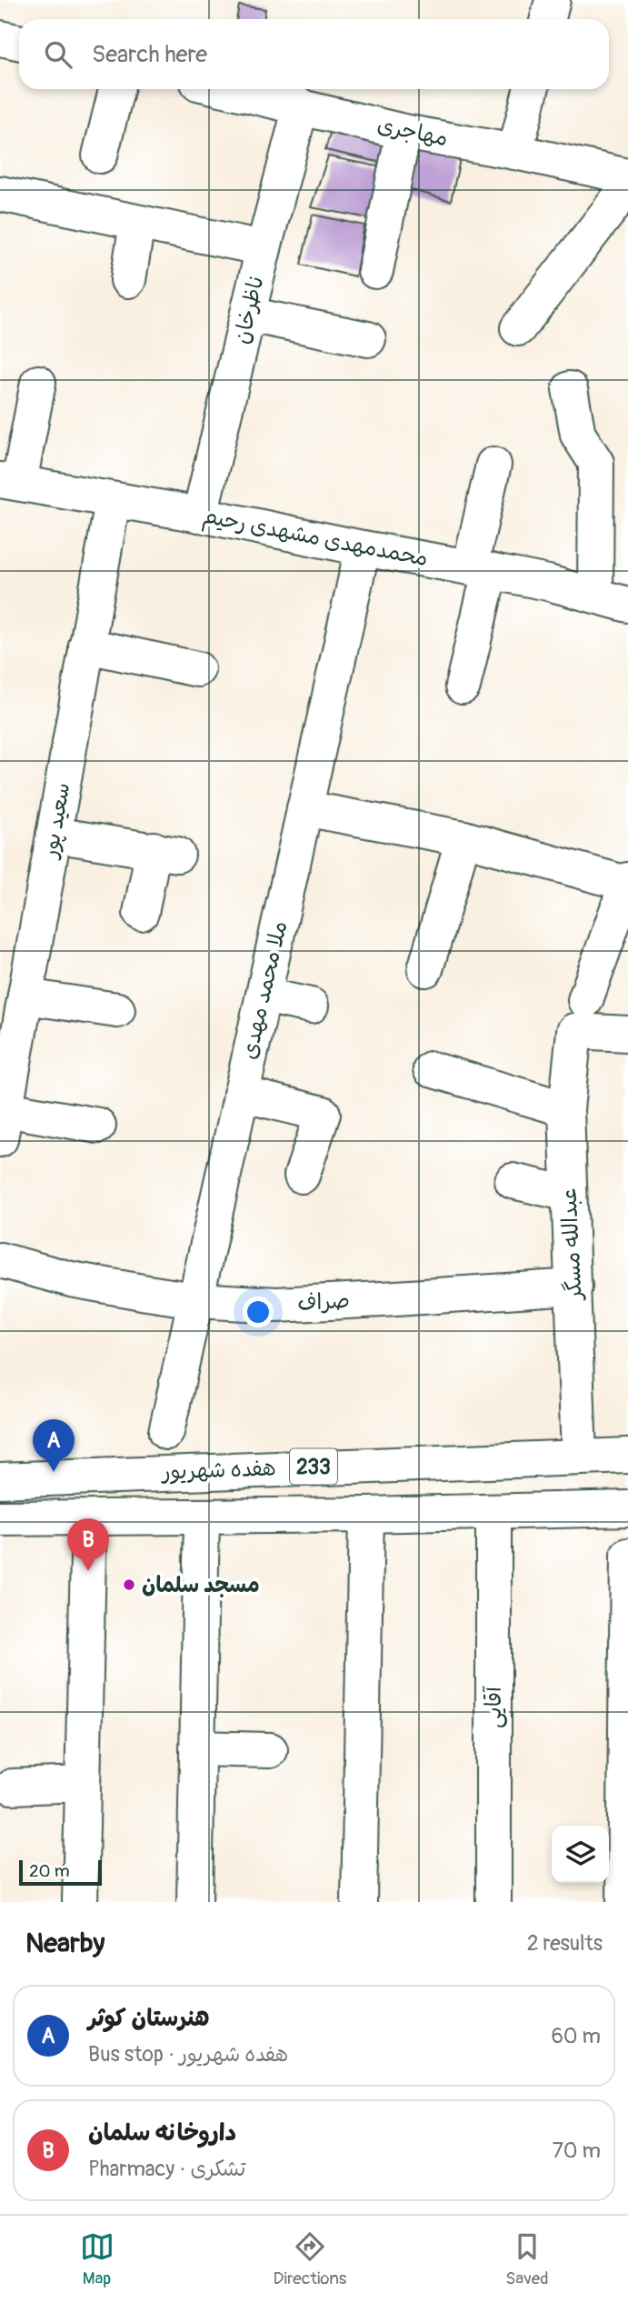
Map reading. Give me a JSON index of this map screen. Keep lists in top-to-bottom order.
{
  "streets": {
    "street": [
      "مهاجری",
      "ناظرخان",
      "محمدمهدی مشهدی رحیم",
      "سعید پور",
      "ملا محمد مهدی",
      "عبدالله مسگر",
      "صراف",
      "233",
      "هفده شهریور",
      "آقایی"
    ]
  },
  "crossings": [
    ["مهاجری", "ناظرخان"],
    ["ناظرخان", "محمدمهدی مشهدی رحیم"],
    ["محمدمهدی مشهدی رحیم", "سعید پور"],
    ["محمدمهدی مشهدی رحیم", "ملا محمد مهدی"],
    ["ملا محمد مهدی", "صراف"],
    ["عبدالله مسگر", "صراف"],
    ["عبدالله مسگر", "هفده شهریور"],
    ["هفده شهریور", "آقایی"]
  ],
  "places": ["مسجد سلمان"],
  "scale_bar": "20 m",
  "page": {
    "search": "Search here",
    "pins": ["A", "B"],
    "scale": "20 m",
    "heading": ["Nearby", "2 results"],
    "list": [
      {
        "mark": "A",
        "name": "هنرستان کوثر",
        "note": "Bus stop · هفده شهریور",
        "value": "60 m"
      },
      {
        "mark": "B",
        "name": "داروخانه سلمان",
        "note": "Pharmacy · تشکری",
        "value": "70 m"
      }
    ],
    "nav": ["Map", "Directions", "Saved"]
  }
}
